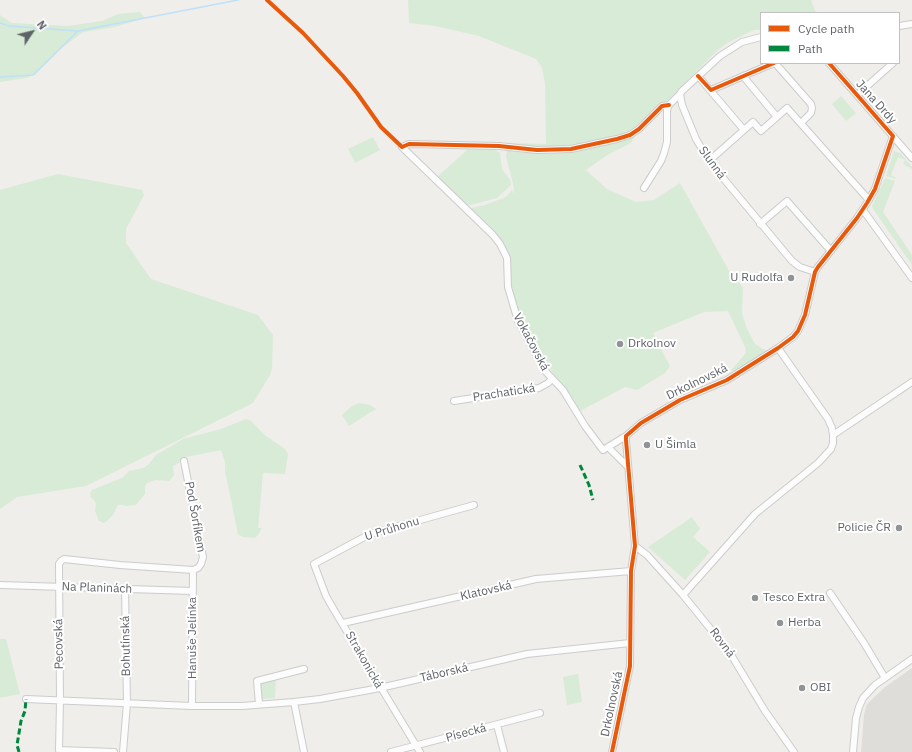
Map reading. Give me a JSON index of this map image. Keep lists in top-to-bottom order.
{
  "streets": {
    "street": [
      "Jana Drdy",
      "Slunná",
      "Vokačovská",
      "Drkolnovská",
      "Prachatická",
      "Pod Šorfíkem",
      "U Průhonu",
      "Na Planinách",
      "Klatovská",
      "Hanuše Jelínka",
      "Rovná",
      "Pecovská",
      "Bohutínská",
      "Strakonická",
      "Táborská",
      "Písecká"
    ]
  },
  "crossings": [
    ["Jana Drdy", "Drkolnovská"],
    ["Slunná", "Drkolnovská"],
    ["Vokačovská", "Drkolnovská"],
    ["Vokačovská", "Prachatická"],
    ["Drkolnovská", "Klatovská"],
    ["Drkolnovská", "Rovná"],
    ["Drkolnovská", "Táborská"],
    ["Pod Šorfíkem", "Hanuše Jelínka"],
    ["Pod Šorfíkem", "Pecovská"],
    ["U Průhonu", "Strakonická"],
    ["Na Planinách", "Hanuše Jelínka"],
    ["Na Planinách", "Pecovská"],
    ["Na Planinách", "Bohutínská"],
    ["Klatovská", "Strakonická"],
    ["Hanuše Jelínka", "Pecovská"],
    ["Hanuše Jelínka", "Táborská"],
    ["Pecovská", "Táborská"],
    ["Bohutínská", "Táborská"],
    ["Strakonická", "Táborská"],
    ["Strakonická", "Písecká"]
  ],
  "places": [
    "U Rudolfa",
    "Drkolnov",
    "U Šimla",
    "Policie ČR",
    "Tesco Extra",
    "Herba",
    "OBI"
  ],
  "legend": ["Cycle path", "Path"],
  "north": "top right"
}
